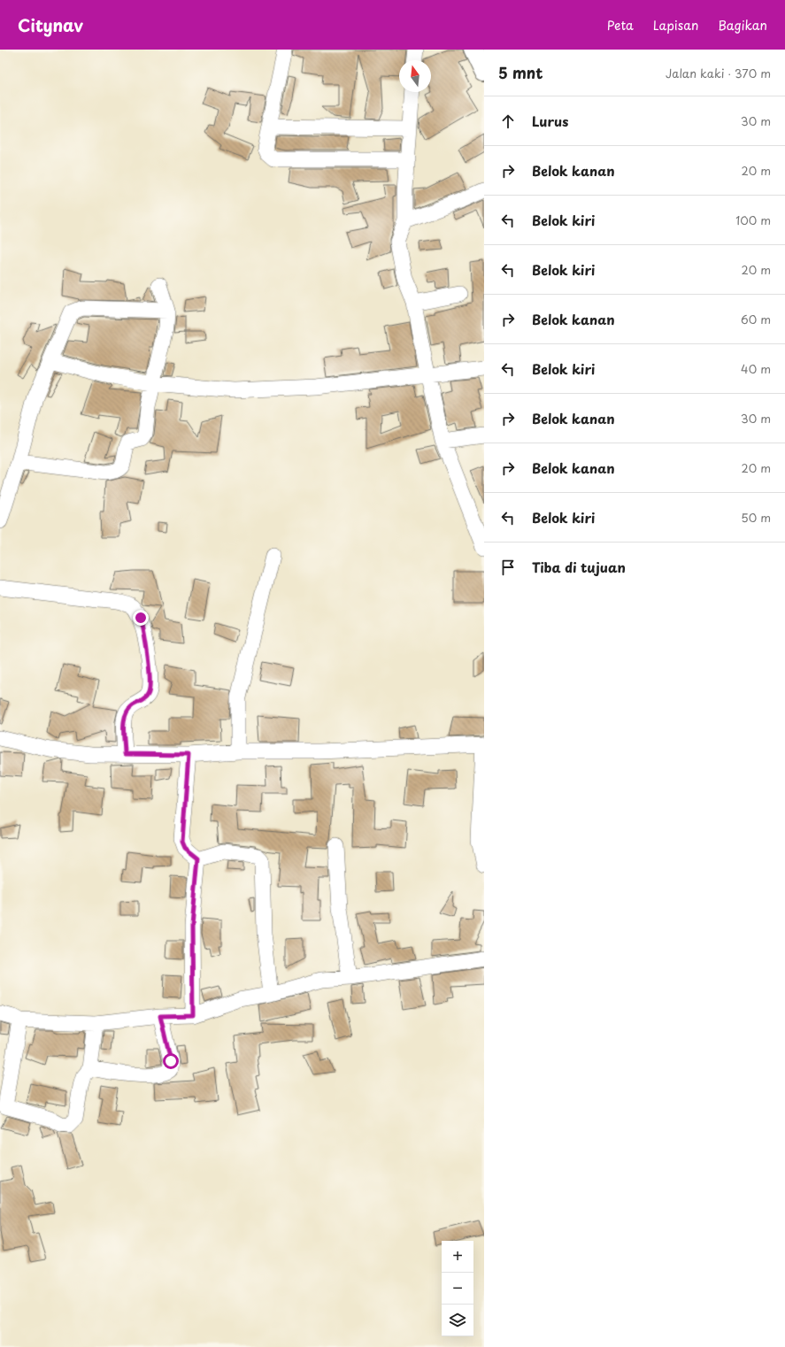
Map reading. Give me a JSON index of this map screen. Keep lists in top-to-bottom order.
{
  "north": "top",
  "page": {
    "header": "Citynav",
    "nav": ["Peta", "Lapisan", "Bagikan"],
    "heading": ["5 mnt", "Jalan kaki · 370 m"],
    "list": [
      ["Lurus", "30 m"],
      ["Belok kanan", "20 m"],
      ["Belok kiri", "100 m"],
      ["Belok kiri", "20 m"],
      ["Belok kanan", "60 m"],
      ["Belok kiri", "40 m"],
      ["Belok kanan", "30 m"],
      ["Belok kanan", "20 m"],
      ["Belok kiri", "50 m"],
      "Tiba di tujuan"
    ],
    "map_buttons": ["+", "−"]
  }
}
